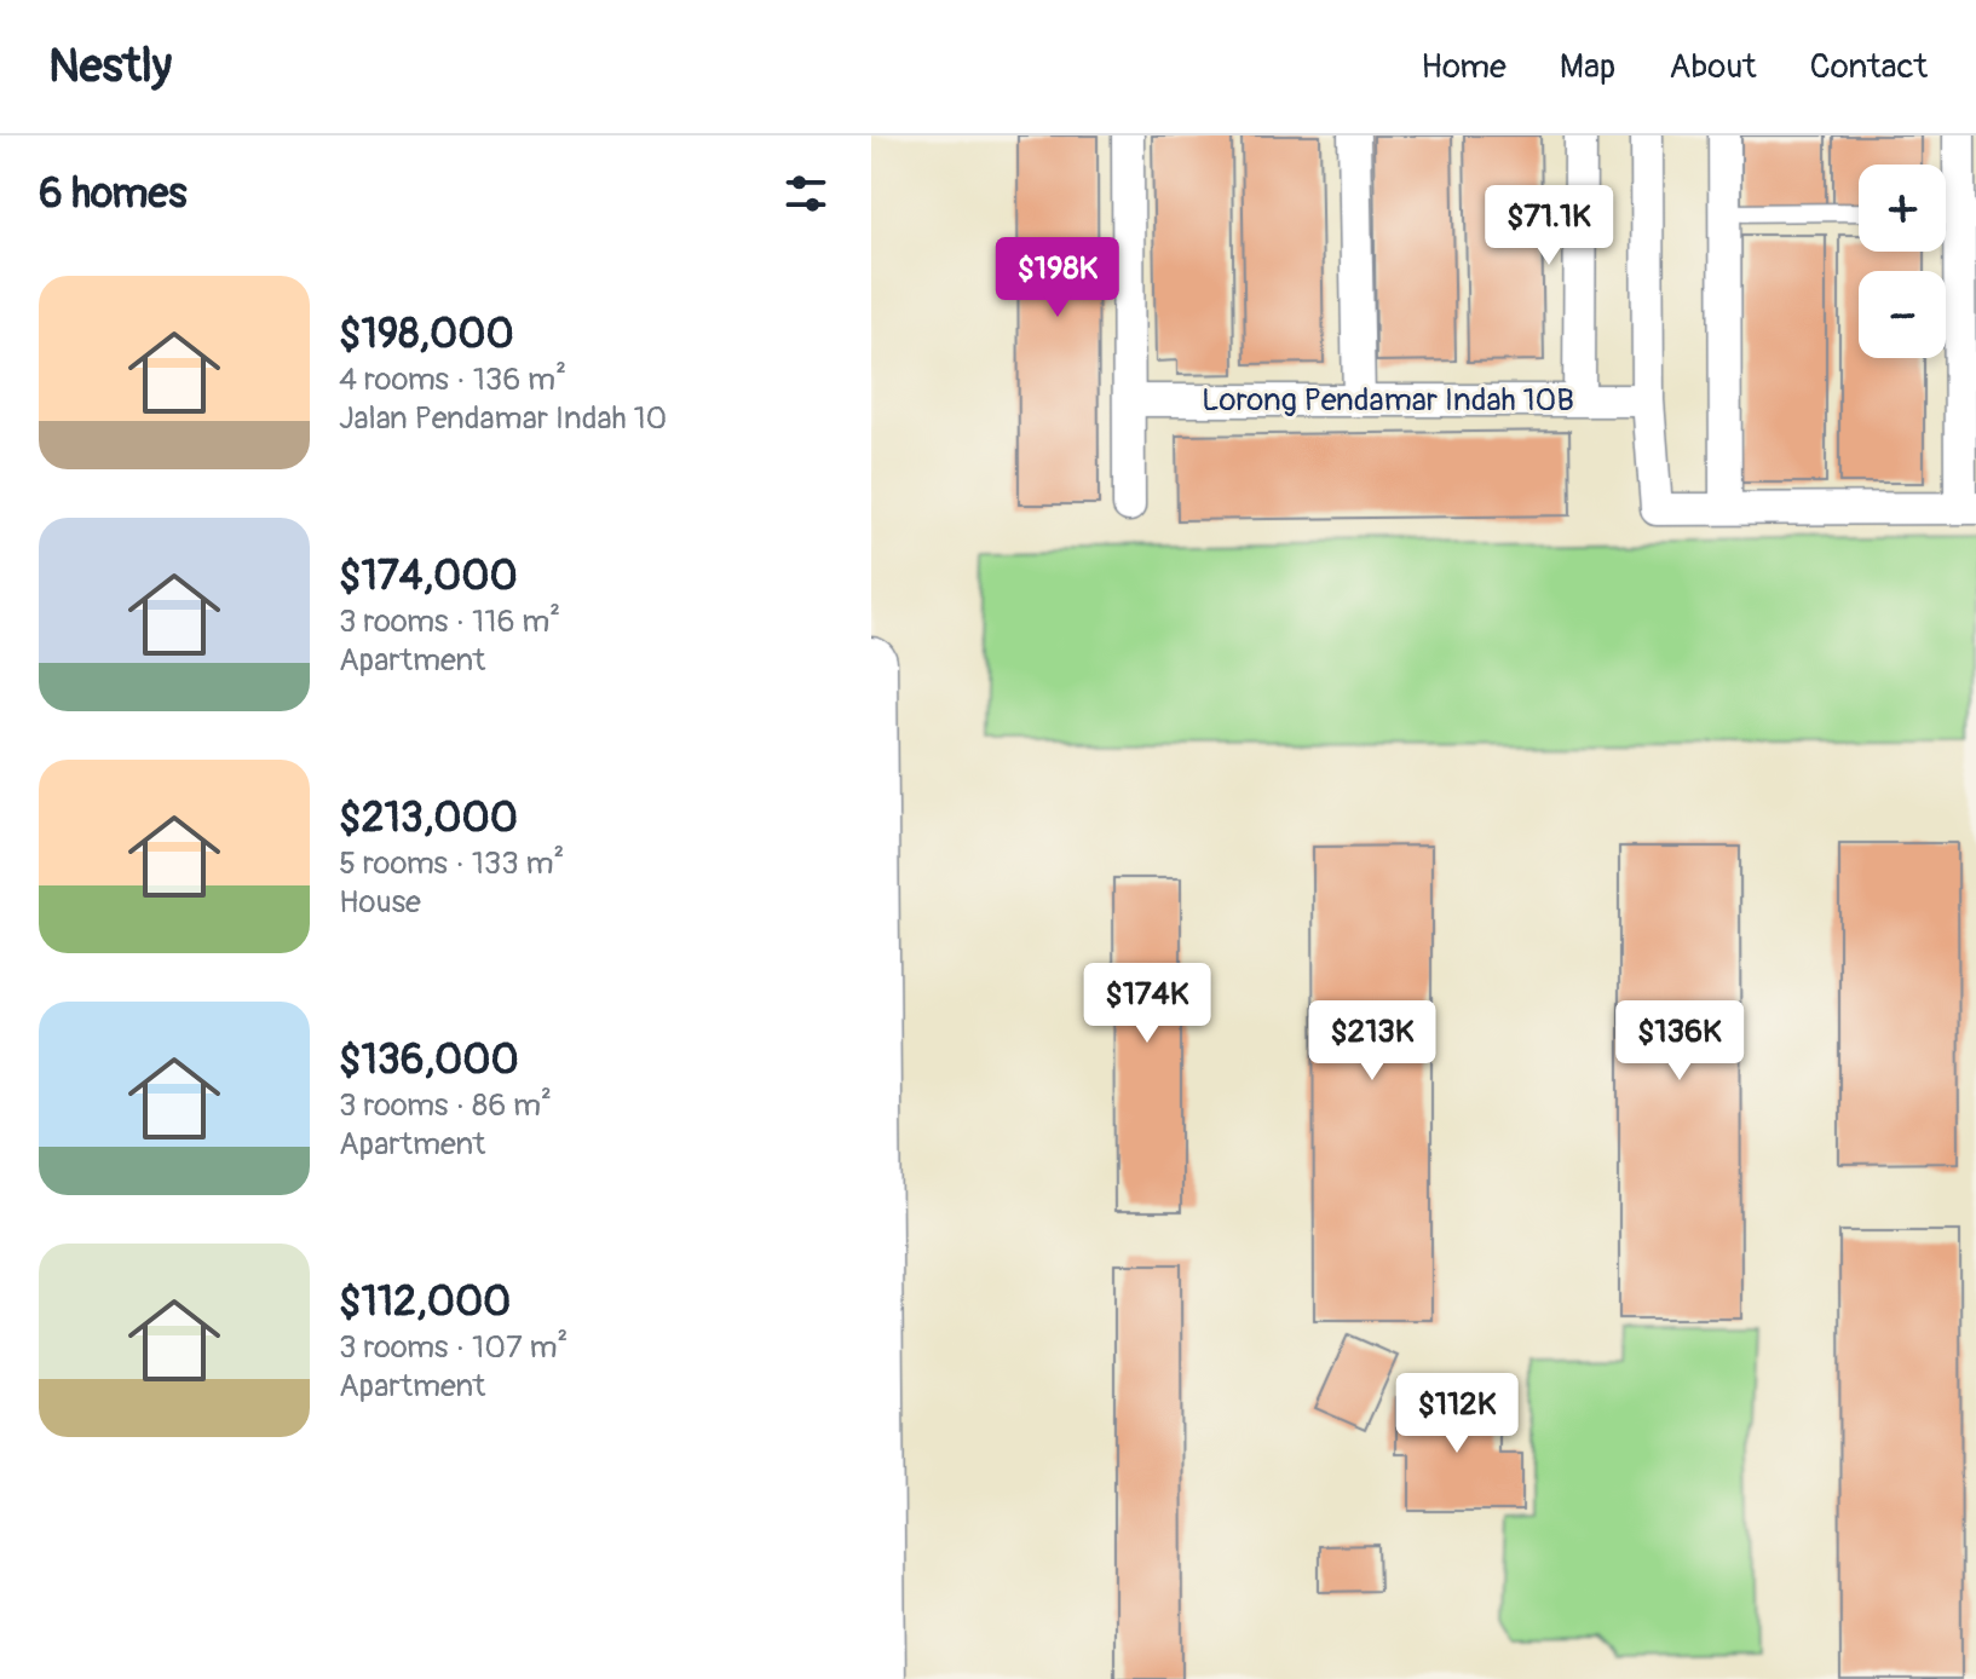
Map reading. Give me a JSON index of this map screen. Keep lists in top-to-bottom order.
{
  "streets": {
    "street": ["Lorong Pendamar Indah 10B"]
  },
  "page": {
    "header": "Nestly",
    "nav": [
      "Home",
      "Map",
      "About",
      "Contact"
    ],
    "heading": "6 homes",
    "map_buttons": ["+", "−"],
    "price": [
      "$71.1K",
      "$198K",
      "$174K",
      "$213K",
      "$136K",
      "$112K"
    ],
    "list": [
      {
        "name": "$198,000",
        "note": "4 rooms · 136 m² · Jalan Pendamar Indah 10"
      },
      {
        "name": "$174,000",
        "note": "3 rooms · 116 m² · Apartment"
      },
      {
        "name": "$213,000",
        "note": "5 rooms · 133 m² · House"
      },
      {
        "name": "$136,000",
        "note": "3 rooms · 86 m² · Apartment"
      },
      {
        "name": "$112,000",
        "note": "3 rooms · 107 m² · Apartment"
      }
    ]
  }
}
